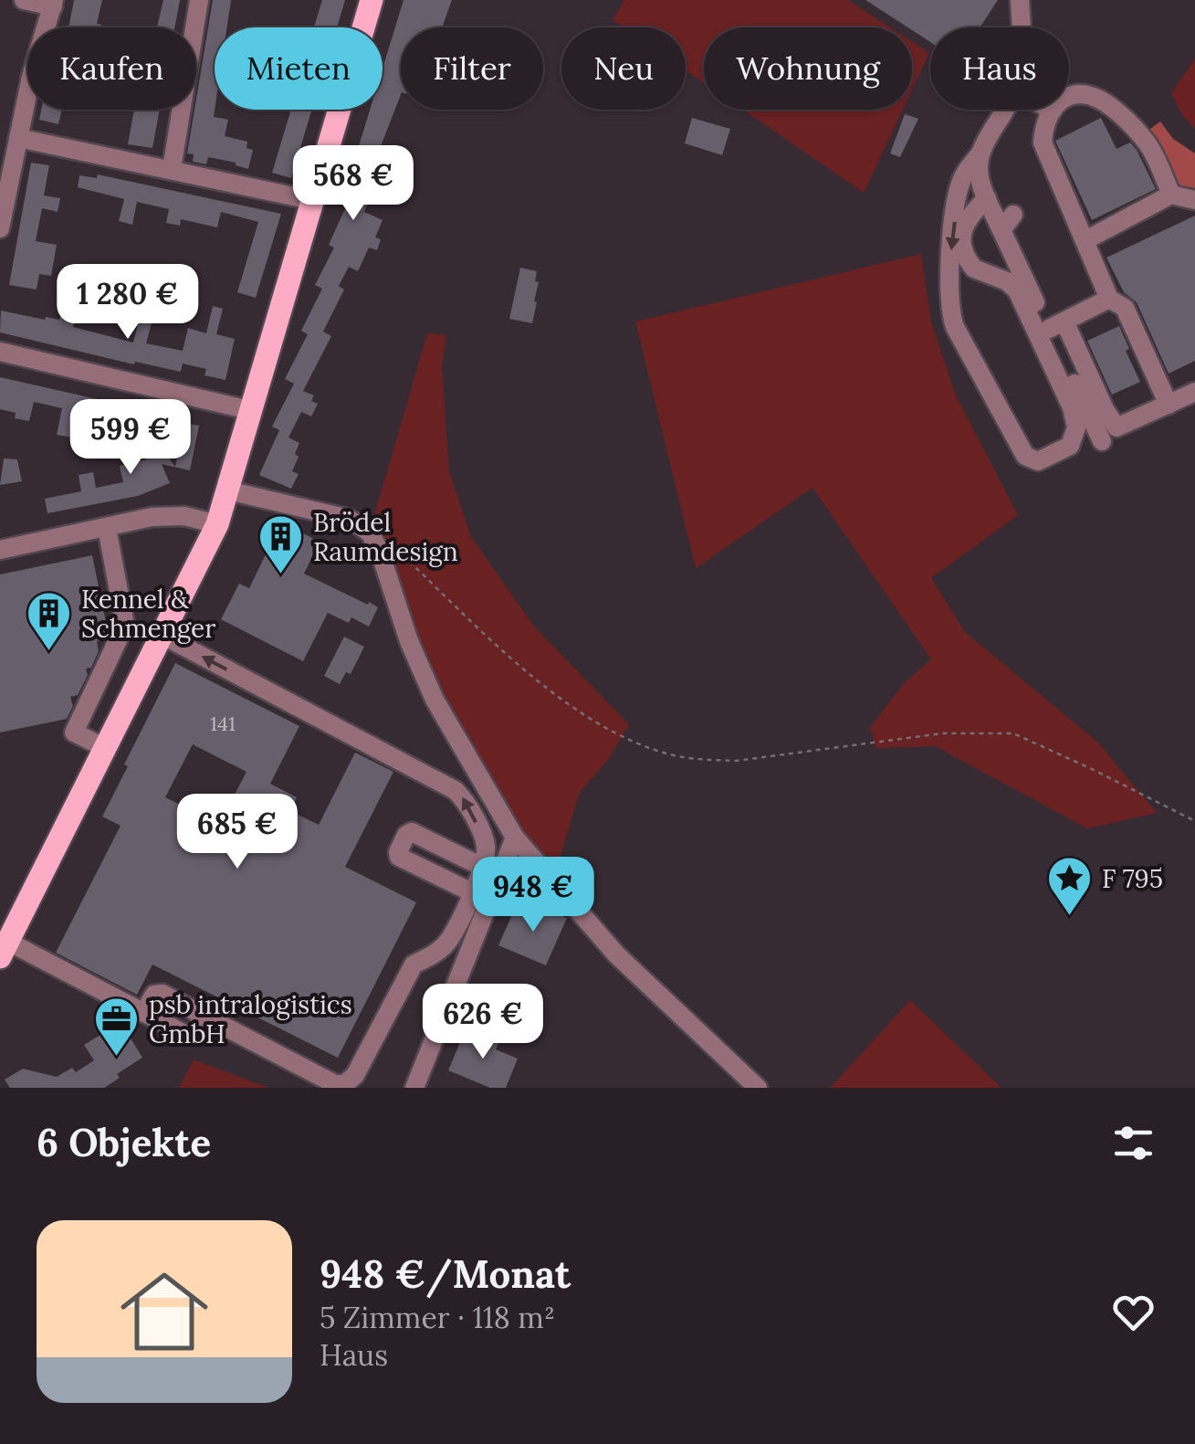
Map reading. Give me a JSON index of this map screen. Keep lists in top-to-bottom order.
{
  "places": {
    "building": ["Brödel Raumdesign", "Kennel & Schmenger"],
    "place": ["F 795"],
    "office": ["psb intralogistics GmbH"]
  },
  "house_numbers": ["141"],
  "page": {
    "chip": [
      "Kaufen",
      "Mieten",
      "Filter",
      "Neu",
      "Wohnung",
      "Haus"
    ],
    "price": [
      "568 €",
      "1 280 €",
      "599 €",
      "685 €",
      "948 €",
      "626 €"
    ],
    "heading": "6 Objekte",
    "list": [
      {
        "name": "948 €/Monat",
        "note": "5 Zimmer · 118 m² · Haus"
      }
    ]
  }
}
